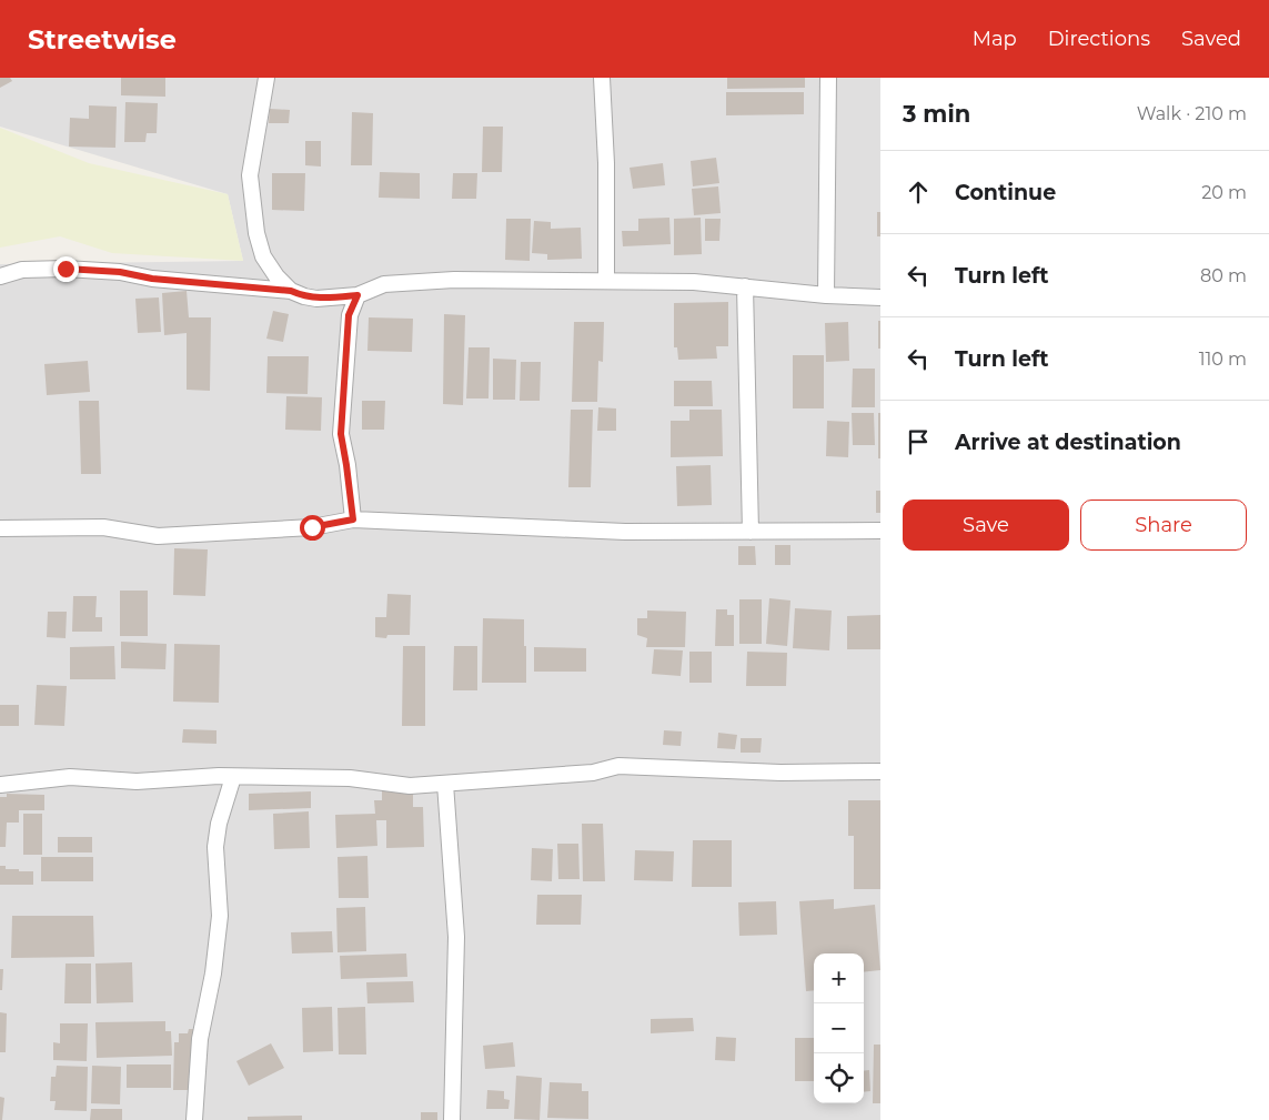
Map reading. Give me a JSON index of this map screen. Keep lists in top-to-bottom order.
{
  "page": {
    "header": "Streetwise",
    "nav": ["Map", "Directions", "Saved"],
    "heading": ["3 min", "Walk · 210 m"],
    "list": [
      ["Continue", "20 m"],
      ["Turn left", "80 m"],
      ["Turn left", "110 m"],
      "Arrive at destination"
    ],
    "buttons": ["Save", "Share"],
    "map_buttons": ["+", "−"]
  }
}
